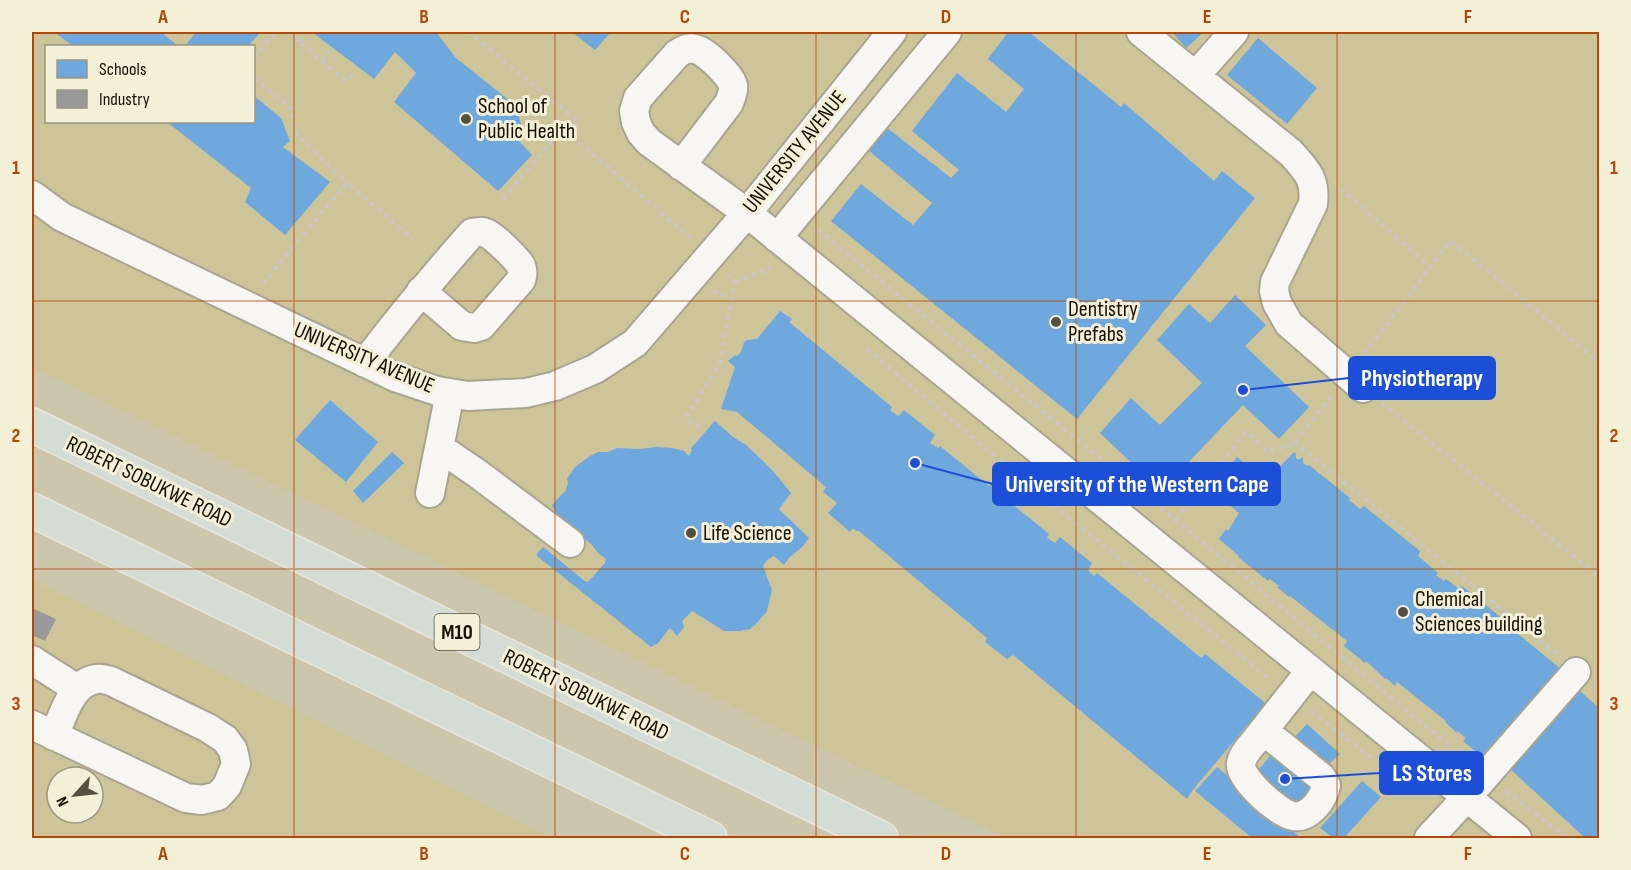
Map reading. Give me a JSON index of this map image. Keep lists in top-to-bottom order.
{
  "streets": {
    "main road": ["ROBERT SOBUKWE ROAD", "M10"],
    "lane": ["UNIVERSITY AVENUE"]
  },
  "places": [
    "School of Public Health",
    "Dentistry Prefabs",
    "Physiotherapy",
    "University of the Western Cape",
    "Life Science",
    "Chemical Sciences building",
    "LS Stores"
  ],
  "legend": ["Schools", "Industry"],
  "north": "bottom left",
  "grid": {
    "columns": [
      "A",
      "B",
      "C",
      "D",
      "E",
      "F"
    ],
    "rows": ["1", "2", "3"]
  }
}
